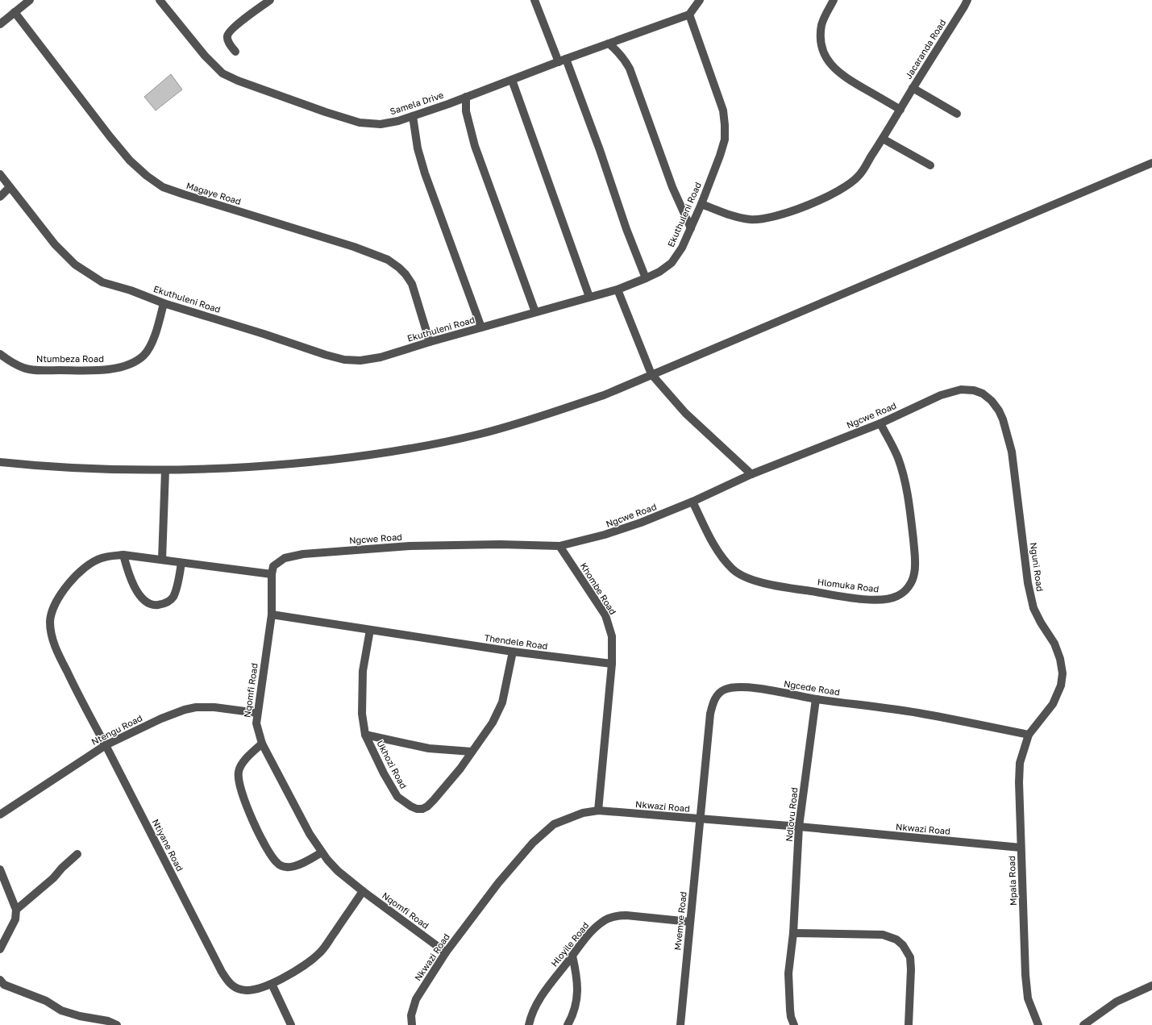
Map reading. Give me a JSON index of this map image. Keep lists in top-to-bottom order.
{
  "streets": {
    "street": [
      "Jacaranda Road",
      "Samela Drive",
      "Magaye Road",
      "Ekuthuleni Road",
      "Ntumbeza Road",
      "Ngcwe Road",
      "Nguni Road",
      "Hlomuka Road",
      "Khombe Road",
      "Thendele Road",
      "Ngcede Road",
      "Nqomfi Road",
      "Ntengu Road",
      "Ukhozi Road",
      "Nkwazi Road",
      "Ndlovu Road",
      "Ntiyane Road",
      "Mpala Road",
      "Mvemve Road",
      "Hloyile Road"
    ]
  },
  "crossings": [
    ["Jacaranda Road", "Ekuthuleni Road"],
    ["Samela Drive", "Ekuthuleni Road"],
    ["Magaye Road", "Ekuthuleni Road"],
    ["Ekuthuleni Road", "Ntumbeza Road"],
    ["Ngcwe Road", "Nguni Road"],
    ["Ngcwe Road", "Hlomuka Road"],
    ["Ngcwe Road", "Khombe Road"],
    ["Ngcwe Road", "Nqomfi Road"],
    ["Nguni Road", "Ngcede Road"],
    ["Nguni Road", "Mpala Road"],
    ["Khombe Road", "Thendele Road"],
    ["Thendele Road", "Nqomfi Road"],
    ["Thendele Road", "Ukhozi Road"],
    ["Ngcede Road", "Nkwazi Road"],
    ["Ngcede Road", "Ndlovu Road"],
    ["Ngcede Road", "Mpala Road"],
    ["Ngcede Road", "Mvemve Road"],
    ["Nqomfi Road", "Ntengu Road"],
    ["Nqomfi Road", "Nkwazi Road"],
    ["Nqomfi Road", "Ntiyane Road"],
    ["Ntengu Road", "Ntiyane Road"],
    ["Nkwazi Road", "Ndlovu Road"],
    ["Nkwazi Road", "Mpala Road"],
    ["Nkwazi Road", "Mvemve Road"],
    ["Mvemve Road", "Hloyile Road"]
  ]
}
